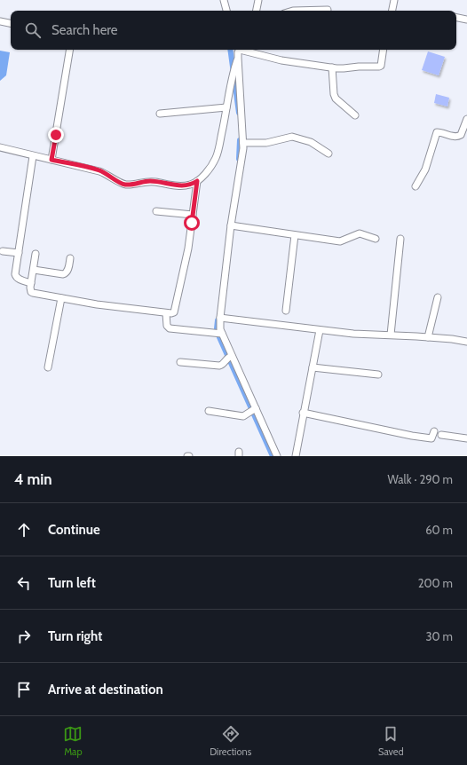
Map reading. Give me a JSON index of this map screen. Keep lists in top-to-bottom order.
{
  "page": {
    "search": "Search here",
    "heading": ["4 min", "Walk · 290 m"],
    "list": [
      ["Continue", "60 m"],
      ["Turn left", "200 m"],
      ["Turn right", "30 m"],
      "Arrive at destination"
    ],
    "nav": ["Map", "Directions", "Saved"]
  }
}
